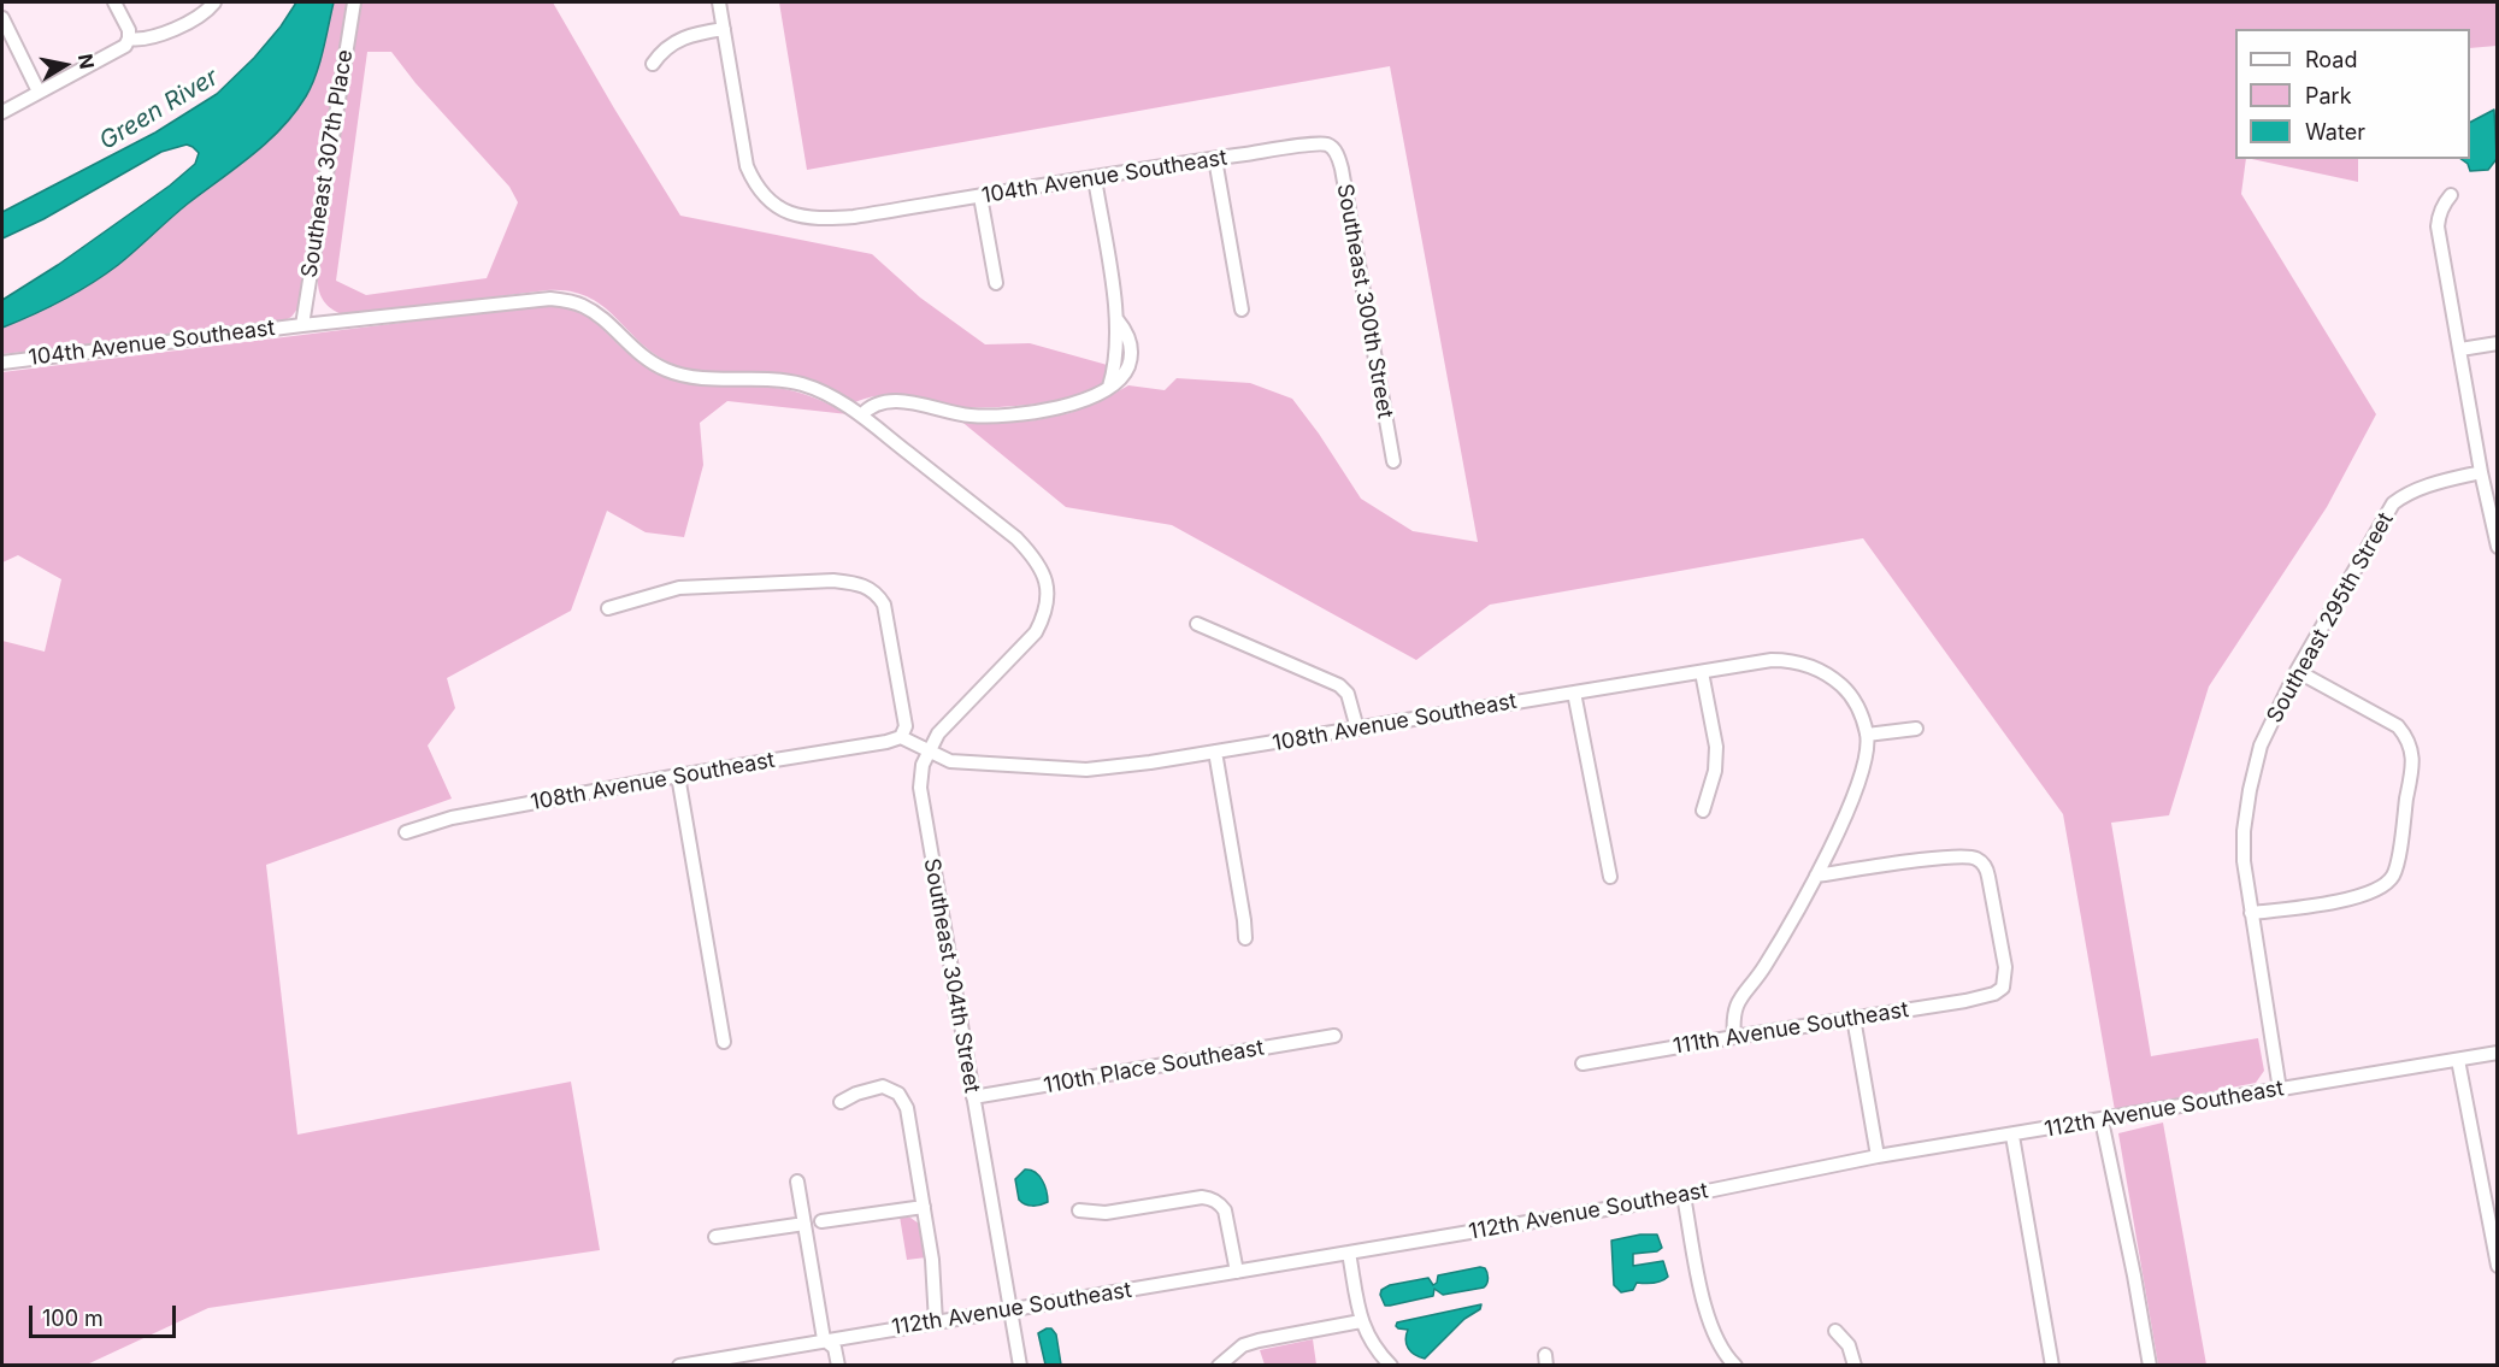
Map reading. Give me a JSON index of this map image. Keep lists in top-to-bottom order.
{
  "streets": {
    "street": [
      "Southeast 307th Place",
      "104th Avenue Southeast",
      "Southeast 300th Street",
      "Southeast 295th Street",
      "108th Avenue Southeast",
      "Southeast 304th Street",
      "111th Avenue Southeast",
      "110th Place Southeast",
      "112th Avenue Southeast"
    ]
  },
  "crossings": [
    ["Southeast 307th Place", "104th Avenue Southeast"],
    ["104th Avenue Southeast", "Southeast 300th Street"],
    ["Southeast 295th Street", "112th Avenue Southeast"],
    ["108th Avenue Southeast", "Southeast 304th Street"],
    ["Southeast 304th Street", "110th Place Southeast"],
    ["Southeast 304th Street", "112th Avenue Southeast"]
  ],
  "water": ["Green River"],
  "legend": ["Road", "Park", "Water"],
  "scale_bar": "100 m",
  "north": "right"
}
